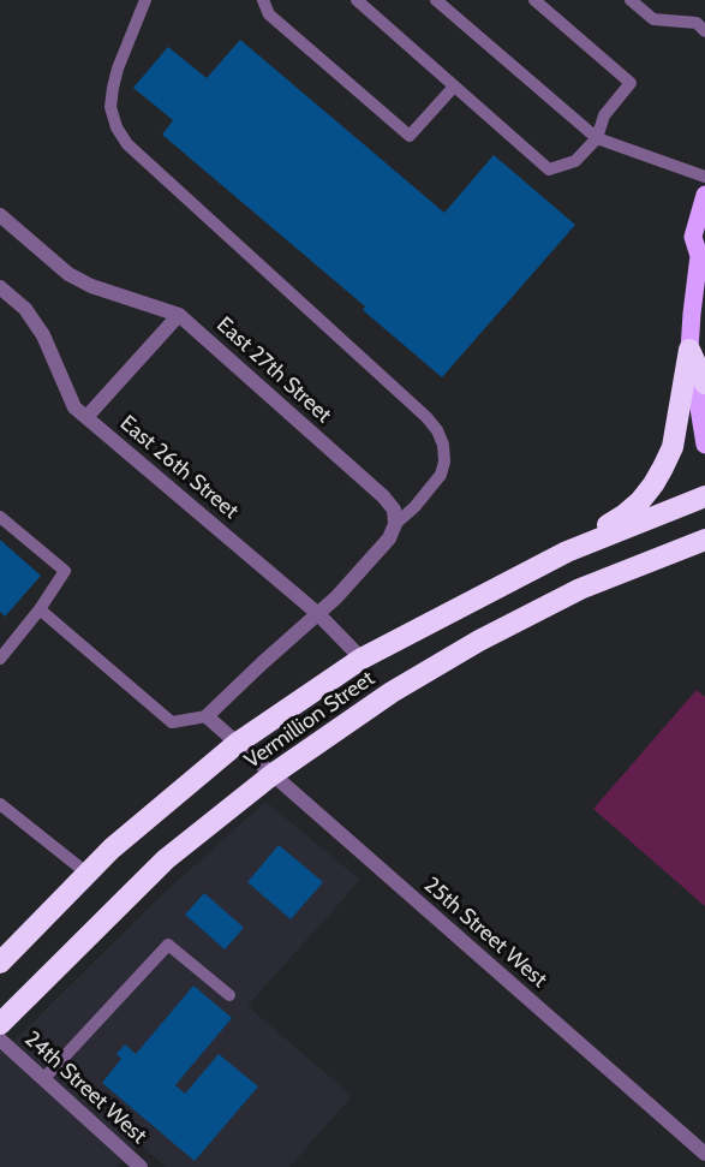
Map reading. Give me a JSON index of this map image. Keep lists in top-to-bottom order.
{
  "streets": {
    "highway": ["Vermillion Street"],
    "street": [
      "East 27th Street",
      "East 26th Street",
      "25th Street West",
      "24th Street West"
    ]
  },
  "crossings": [
    ["East 26th Street", "Vermillion Street"],
    ["Vermillion Street", "25th Street West"]
  ]
}
